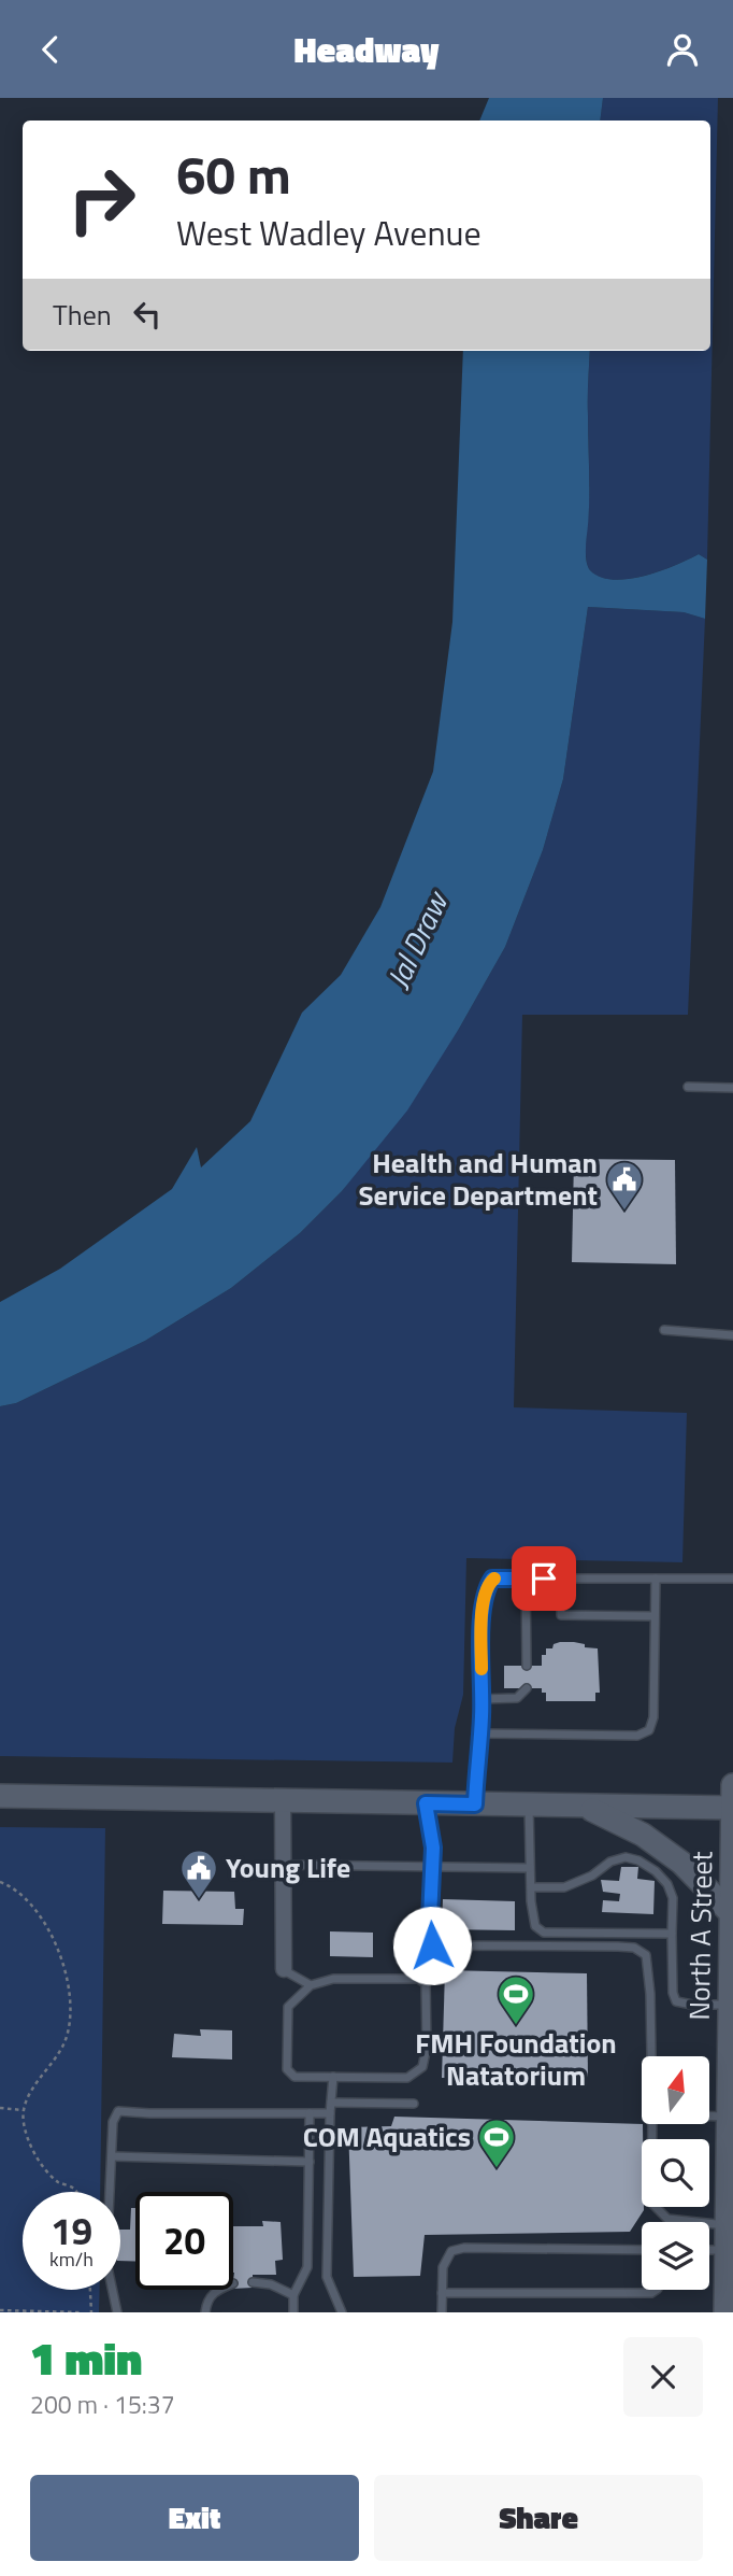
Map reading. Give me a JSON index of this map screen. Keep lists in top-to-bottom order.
{
  "streets": {
    "main road": ["North A Street"]
  },
  "water": ["Jal Draw"],
  "places": {
    "public building": ["Health and Human Service Department", "Young Life"],
    "sports": ["FMH Foundation Natatorium", "COM Aquatics"]
  },
  "north": "top",
  "page": {
    "header": "Headway",
    "turn": ["60 m", "West Wadley Avenue"],
    "then": "Then",
    "speed": "19 km/h",
    "limit": "20",
    "heading": ["1 min", "200 m · 15:37"],
    "buttons": ["Exit", "Share"]
  }
}
